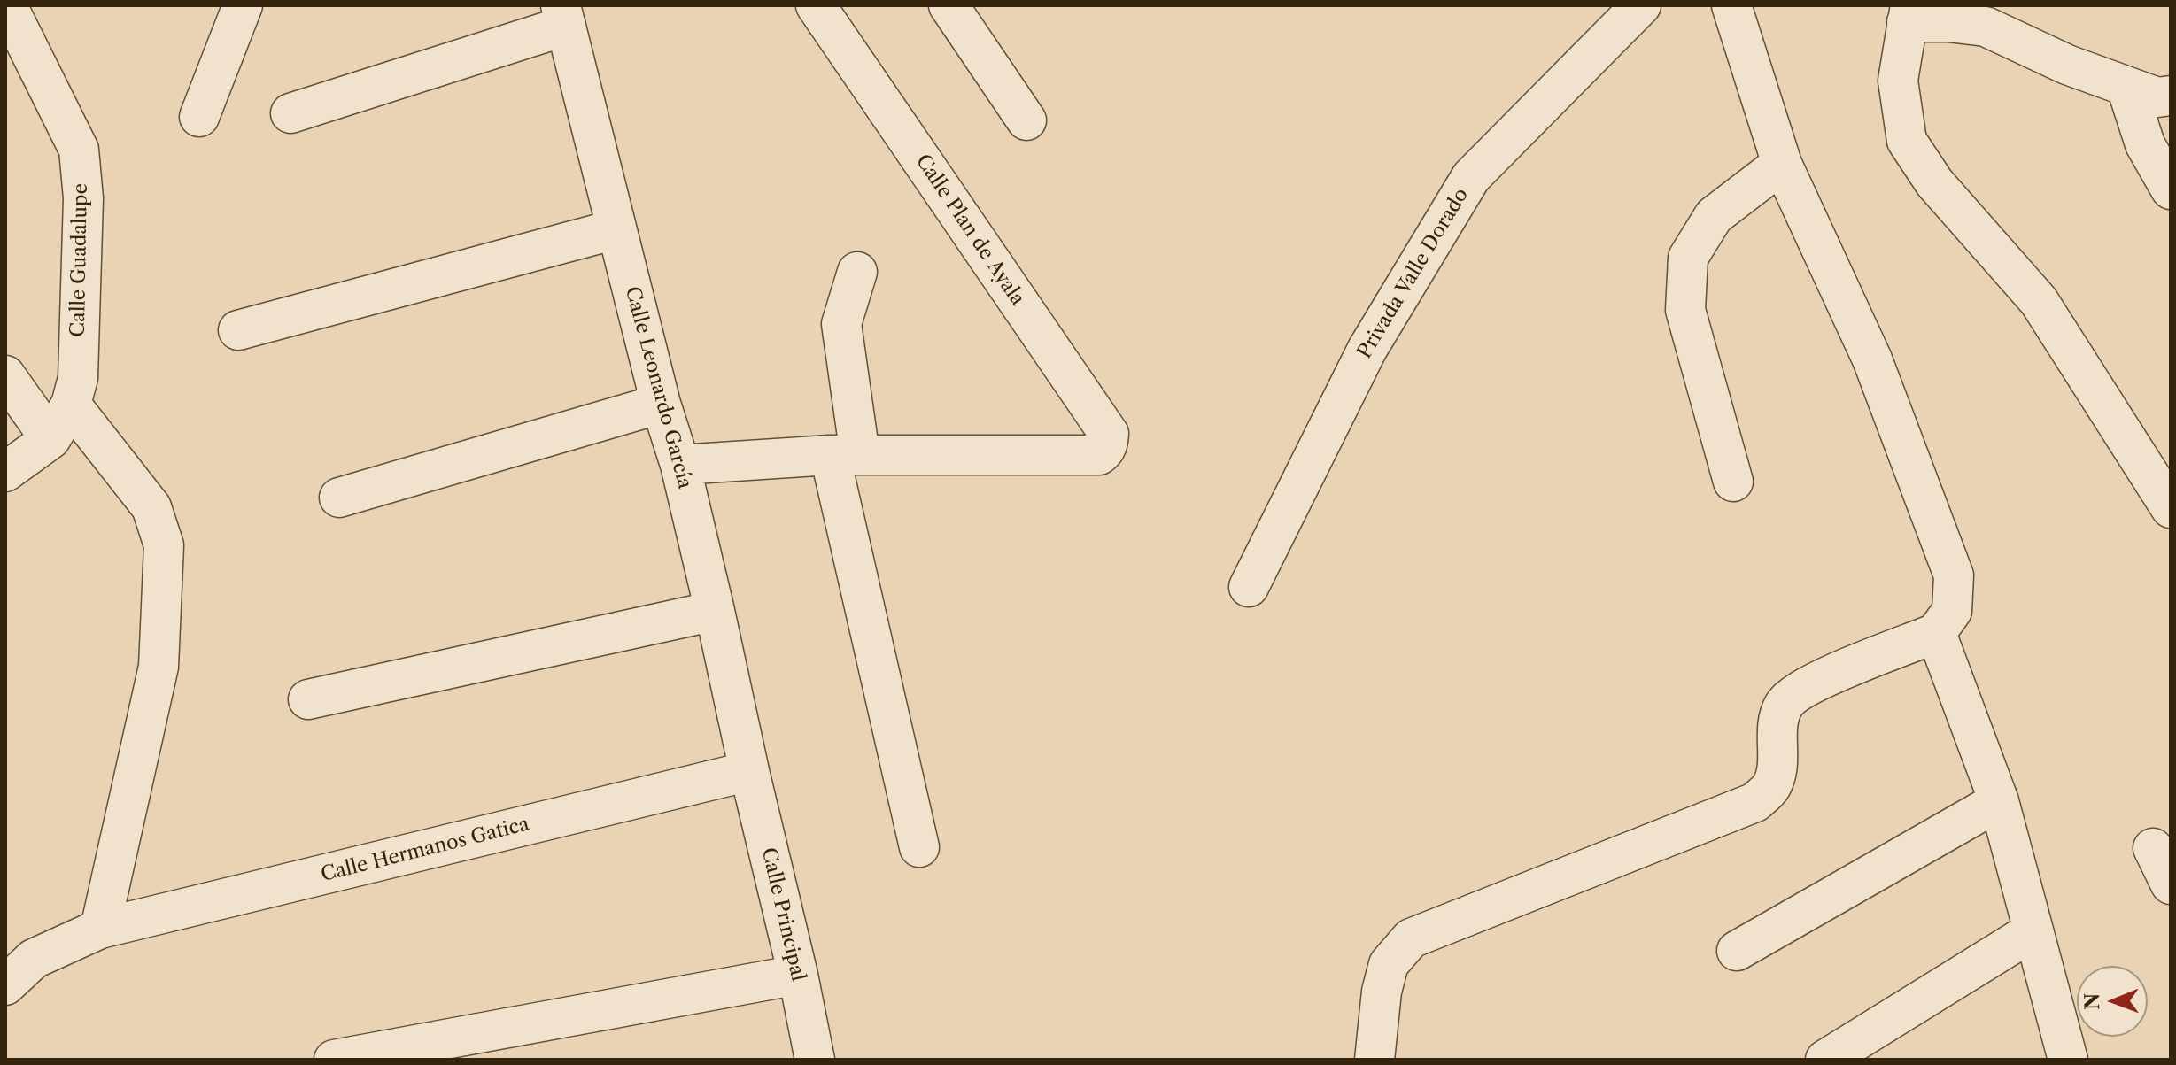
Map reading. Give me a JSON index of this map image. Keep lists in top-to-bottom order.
{
  "streets": {
    "street": [
      "Calle Plan de Ayala",
      "Calle Guadalupe",
      "Privada Valle Dorado",
      "Calle Leonardo García",
      "Calle Hermanos Gatica",
      "Calle Principal"
    ]
  },
  "crossings": [
    ["Calle Leonardo García", "Calle Hermanos Gatica"],
    ["Calle Leonardo García", "Calle Principal"],
    ["Calle Hermanos Gatica", "Calle Principal"]
  ],
  "north": "left"
}
